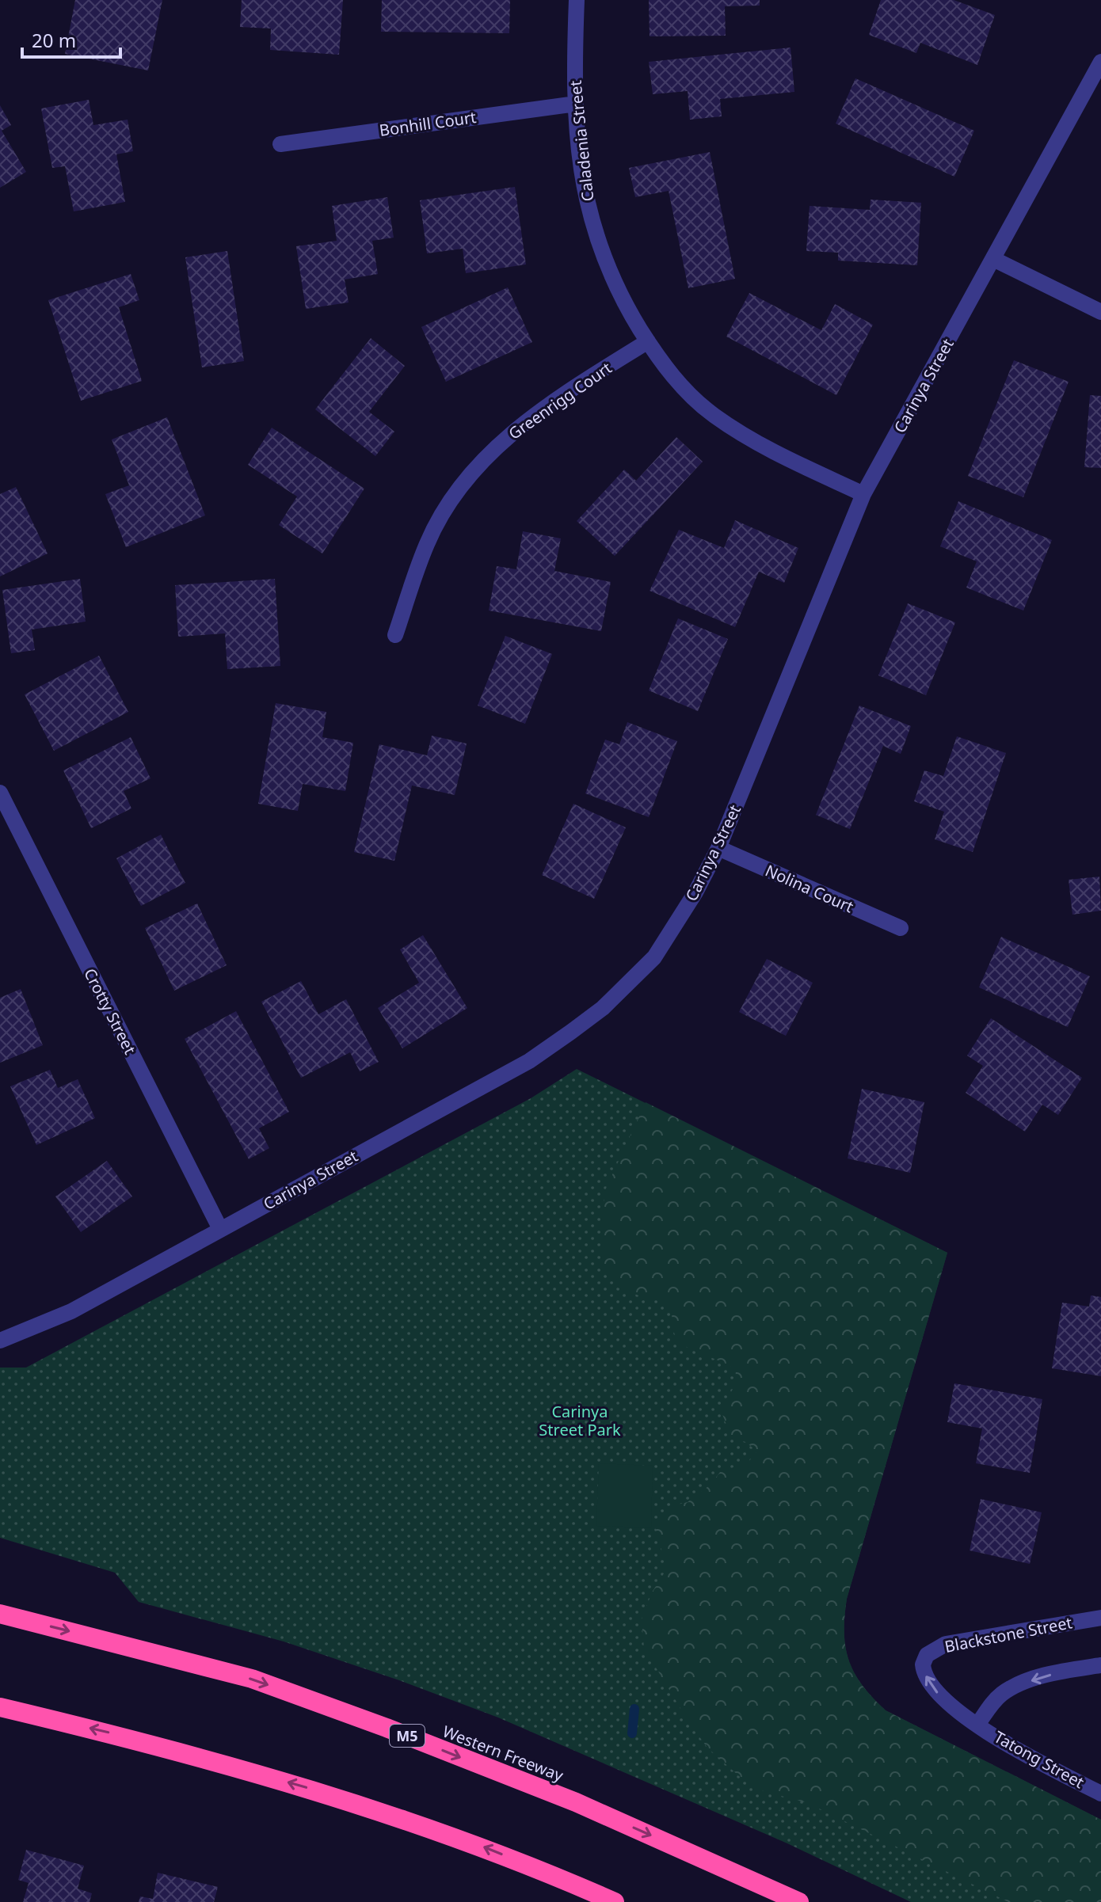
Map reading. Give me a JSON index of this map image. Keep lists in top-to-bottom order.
{
  "streets": {
    "highway": ["M5", "Western Freeway"],
    "street": [
      "Bonhill Court",
      "Caladenia Street",
      "Carinya Street",
      "Greenrigg Court",
      "Nolina Court",
      "Crotty Street",
      "Blackstone Street",
      "Tatong Street"
    ]
  },
  "crossings": [
    ["Bonhill Court", "Caladenia Street"],
    ["Caladenia Street", "Carinya Street"],
    ["Caladenia Street", "Greenrigg Court"],
    ["Carinya Street", "Nolina Court"],
    ["Carinya Street", "Crotty Street"],
    ["Blackstone Street", "Tatong Street"]
  ],
  "parks": ["Carinya Street Park"],
  "scale_bar": "20 m"
}
